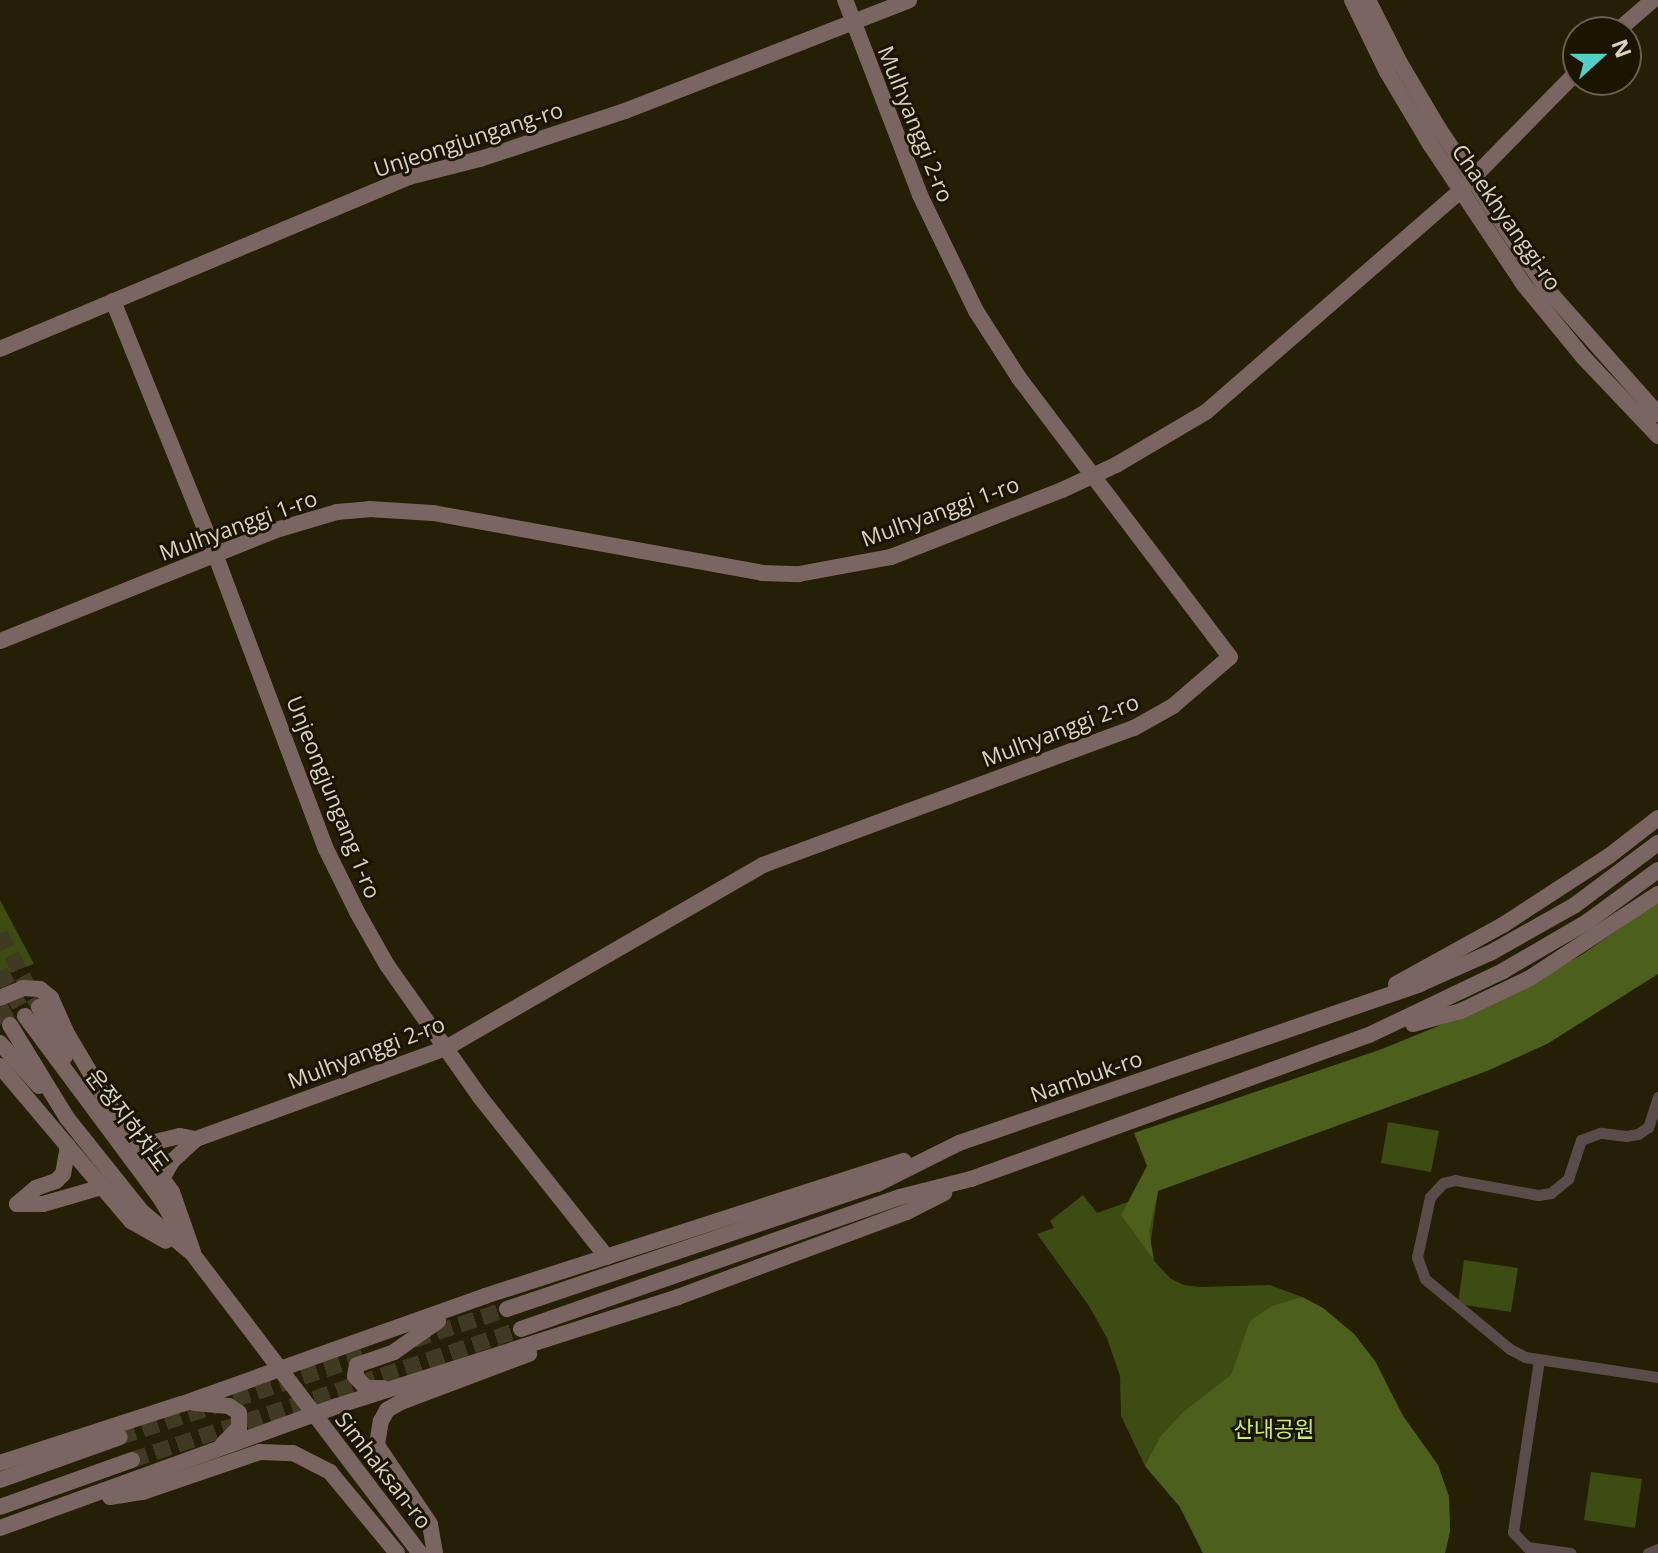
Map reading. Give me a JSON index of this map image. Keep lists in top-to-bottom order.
{
  "streets": {
    "street": [
      "Mulhyanggi 2-ro",
      "Unjeongjungang-ro",
      "Chaekhyanggi-ro",
      "Mulhyanggi 1-ro",
      "Unjeongjungang 1-ro",
      "Nambuk-ro",
      "운정지하차도",
      "Simhaksan-ro"
    ]
  },
  "crossings": [
    ["Mulhyanggi 2-ro", "Unjeongjungang-ro"],
    ["Mulhyanggi 2-ro", "Mulhyanggi 1-ro"],
    ["Mulhyanggi 2-ro", "Unjeongjungang 1-ro"],
    ["Unjeongjungang-ro", "Unjeongjungang 1-ro"],
    ["Chaekhyanggi-ro", "Mulhyanggi 1-ro"],
    ["Mulhyanggi 1-ro", "Unjeongjungang 1-ro"],
    ["운정지하차도", "Simhaksan-ro"]
  ],
  "parks": ["산내공원"],
  "north": "right"
}
